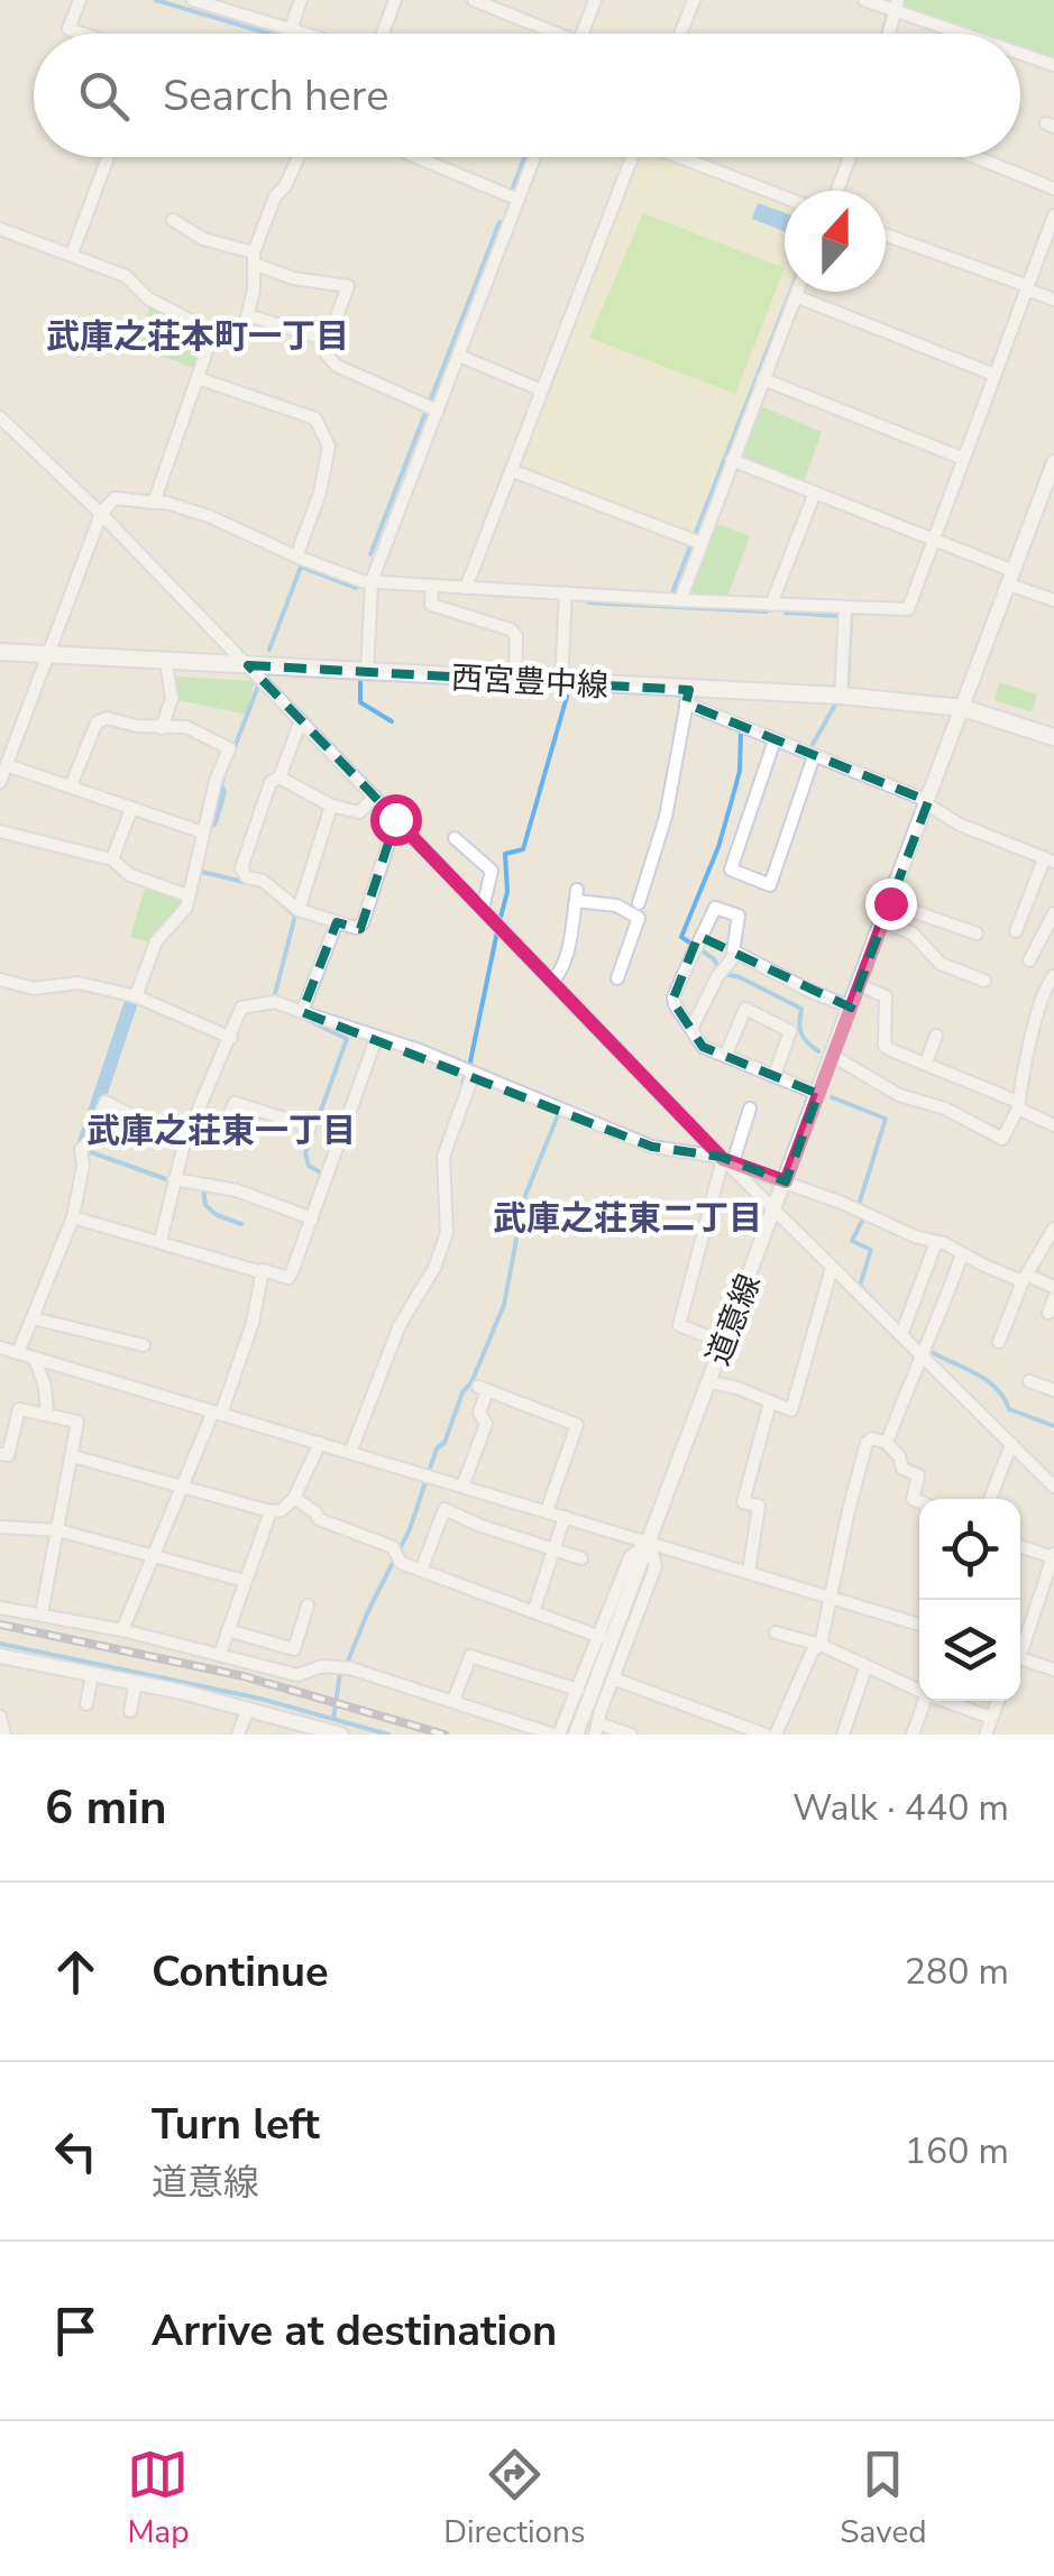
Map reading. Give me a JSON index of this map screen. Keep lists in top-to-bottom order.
{
  "streets": {
    "main road": ["西宮豊中線"],
    "street": ["道意線"]
  },
  "crossings": [
    ["西宮豊中線", "道意線"]
  ],
  "districts": ["武庫之荘本町一丁目", "武庫之荘東一丁目", "武庫之荘東二丁目"],
  "north": "top",
  "page": {
    "search": "Search here",
    "heading": ["6 min", "Walk · 440 m"],
    "list": [
      ["Continue", "280 m"],
      ["Turn left", "道意線", "160 m"],
      "Arrive at destination"
    ],
    "nav": ["Map", "Directions", "Saved"]
  }
}
